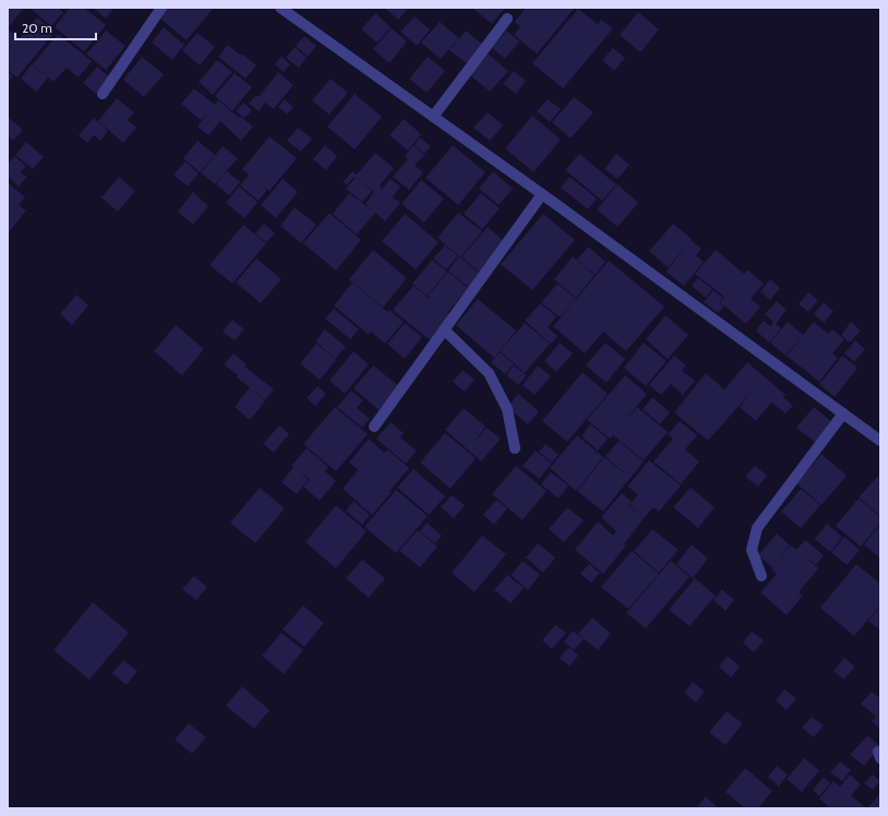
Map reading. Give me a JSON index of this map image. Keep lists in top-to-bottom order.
{
  "scale_bar": "20 m"
}
